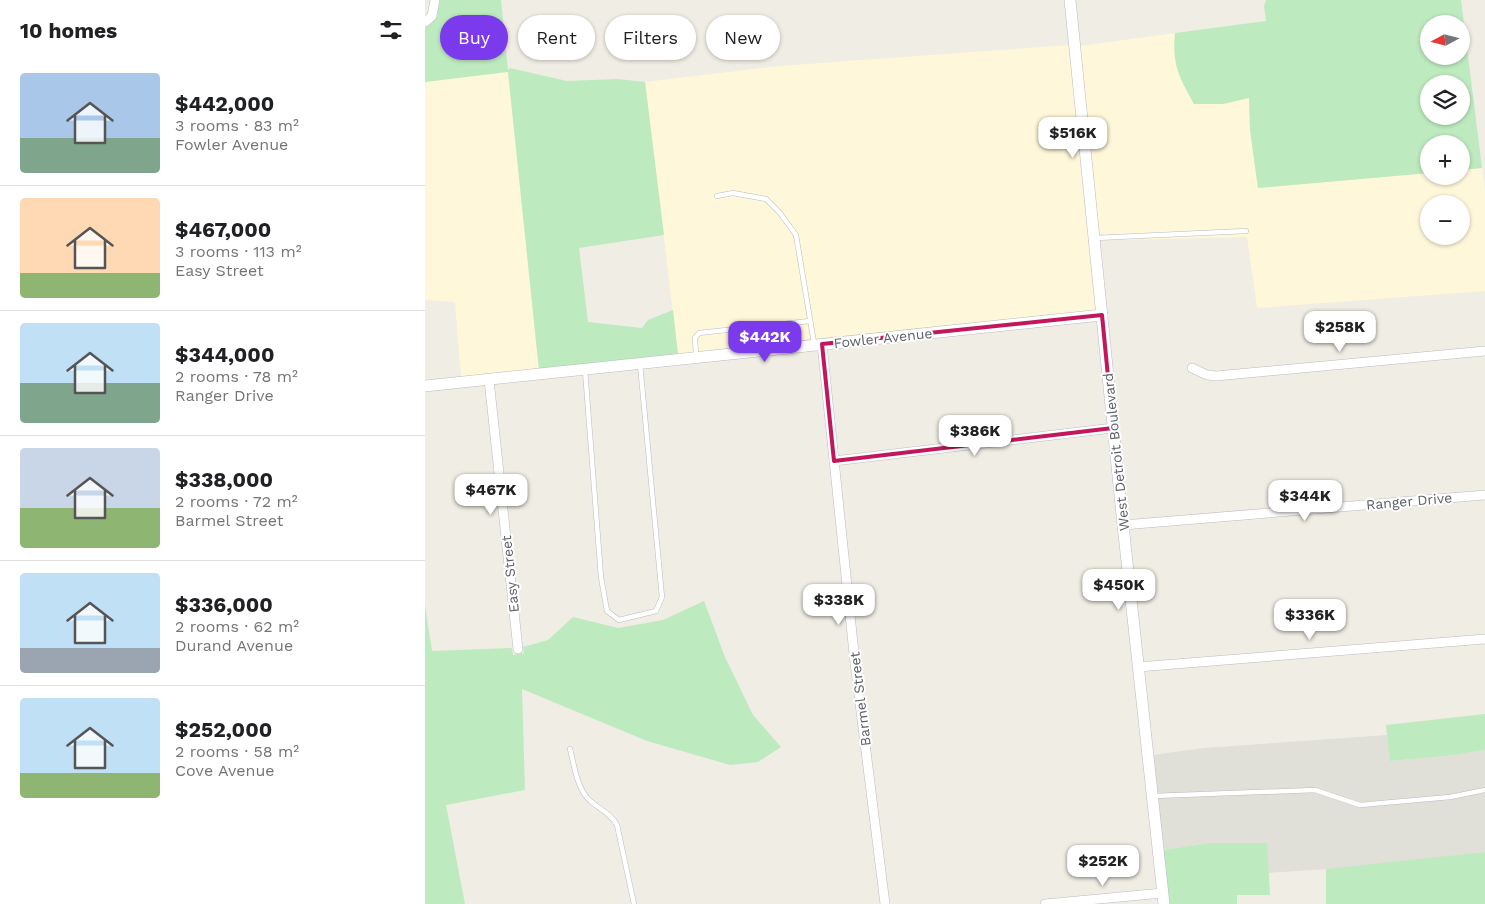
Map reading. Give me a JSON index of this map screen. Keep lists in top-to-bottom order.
{
  "streets": {
    "street": [
      "Fowler Avenue",
      "West Detroit Boulevard",
      "Ranger Drive",
      "Easy Street",
      "Barmel Street"
    ]
  },
  "crossings": [
    ["Fowler Avenue", "West Detroit Boulevard"],
    ["Fowler Avenue", "Easy Street"],
    ["Fowler Avenue", "Barmel Street"],
    ["West Detroit Boulevard", "Ranger Drive"]
  ],
  "north": "left",
  "page": {
    "heading": "10 homes",
    "map_buttons": ["+", "−"],
    "chip": [
      "Buy",
      "Rent",
      "Filters",
      "New"
    ],
    "list": [
      {
        "name": "$442,000",
        "note": "3 rooms · 83 m² · Fowler Avenue"
      },
      {
        "name": "$467,000",
        "note": "3 rooms · 113 m² · Easy Street"
      },
      {
        "name": "$344,000",
        "note": "2 rooms · 78 m² · Ranger Drive"
      },
      {
        "name": "$338,000",
        "note": "2 rooms · 72 m² · Barmel Street"
      },
      {
        "name": "$336,000",
        "note": "2 rooms · 62 m² · Durand Avenue"
      },
      {
        "name": "$252,000",
        "note": "2 rooms · 58 m² · Cove Avenue"
      }
    ],
    "price": [
      "$516K",
      "$258K",
      "$442K",
      "$386K",
      "$467K",
      "$344K",
      "$450K",
      "$338K",
      "$336K",
      "$252K"
    ]
  }
}
